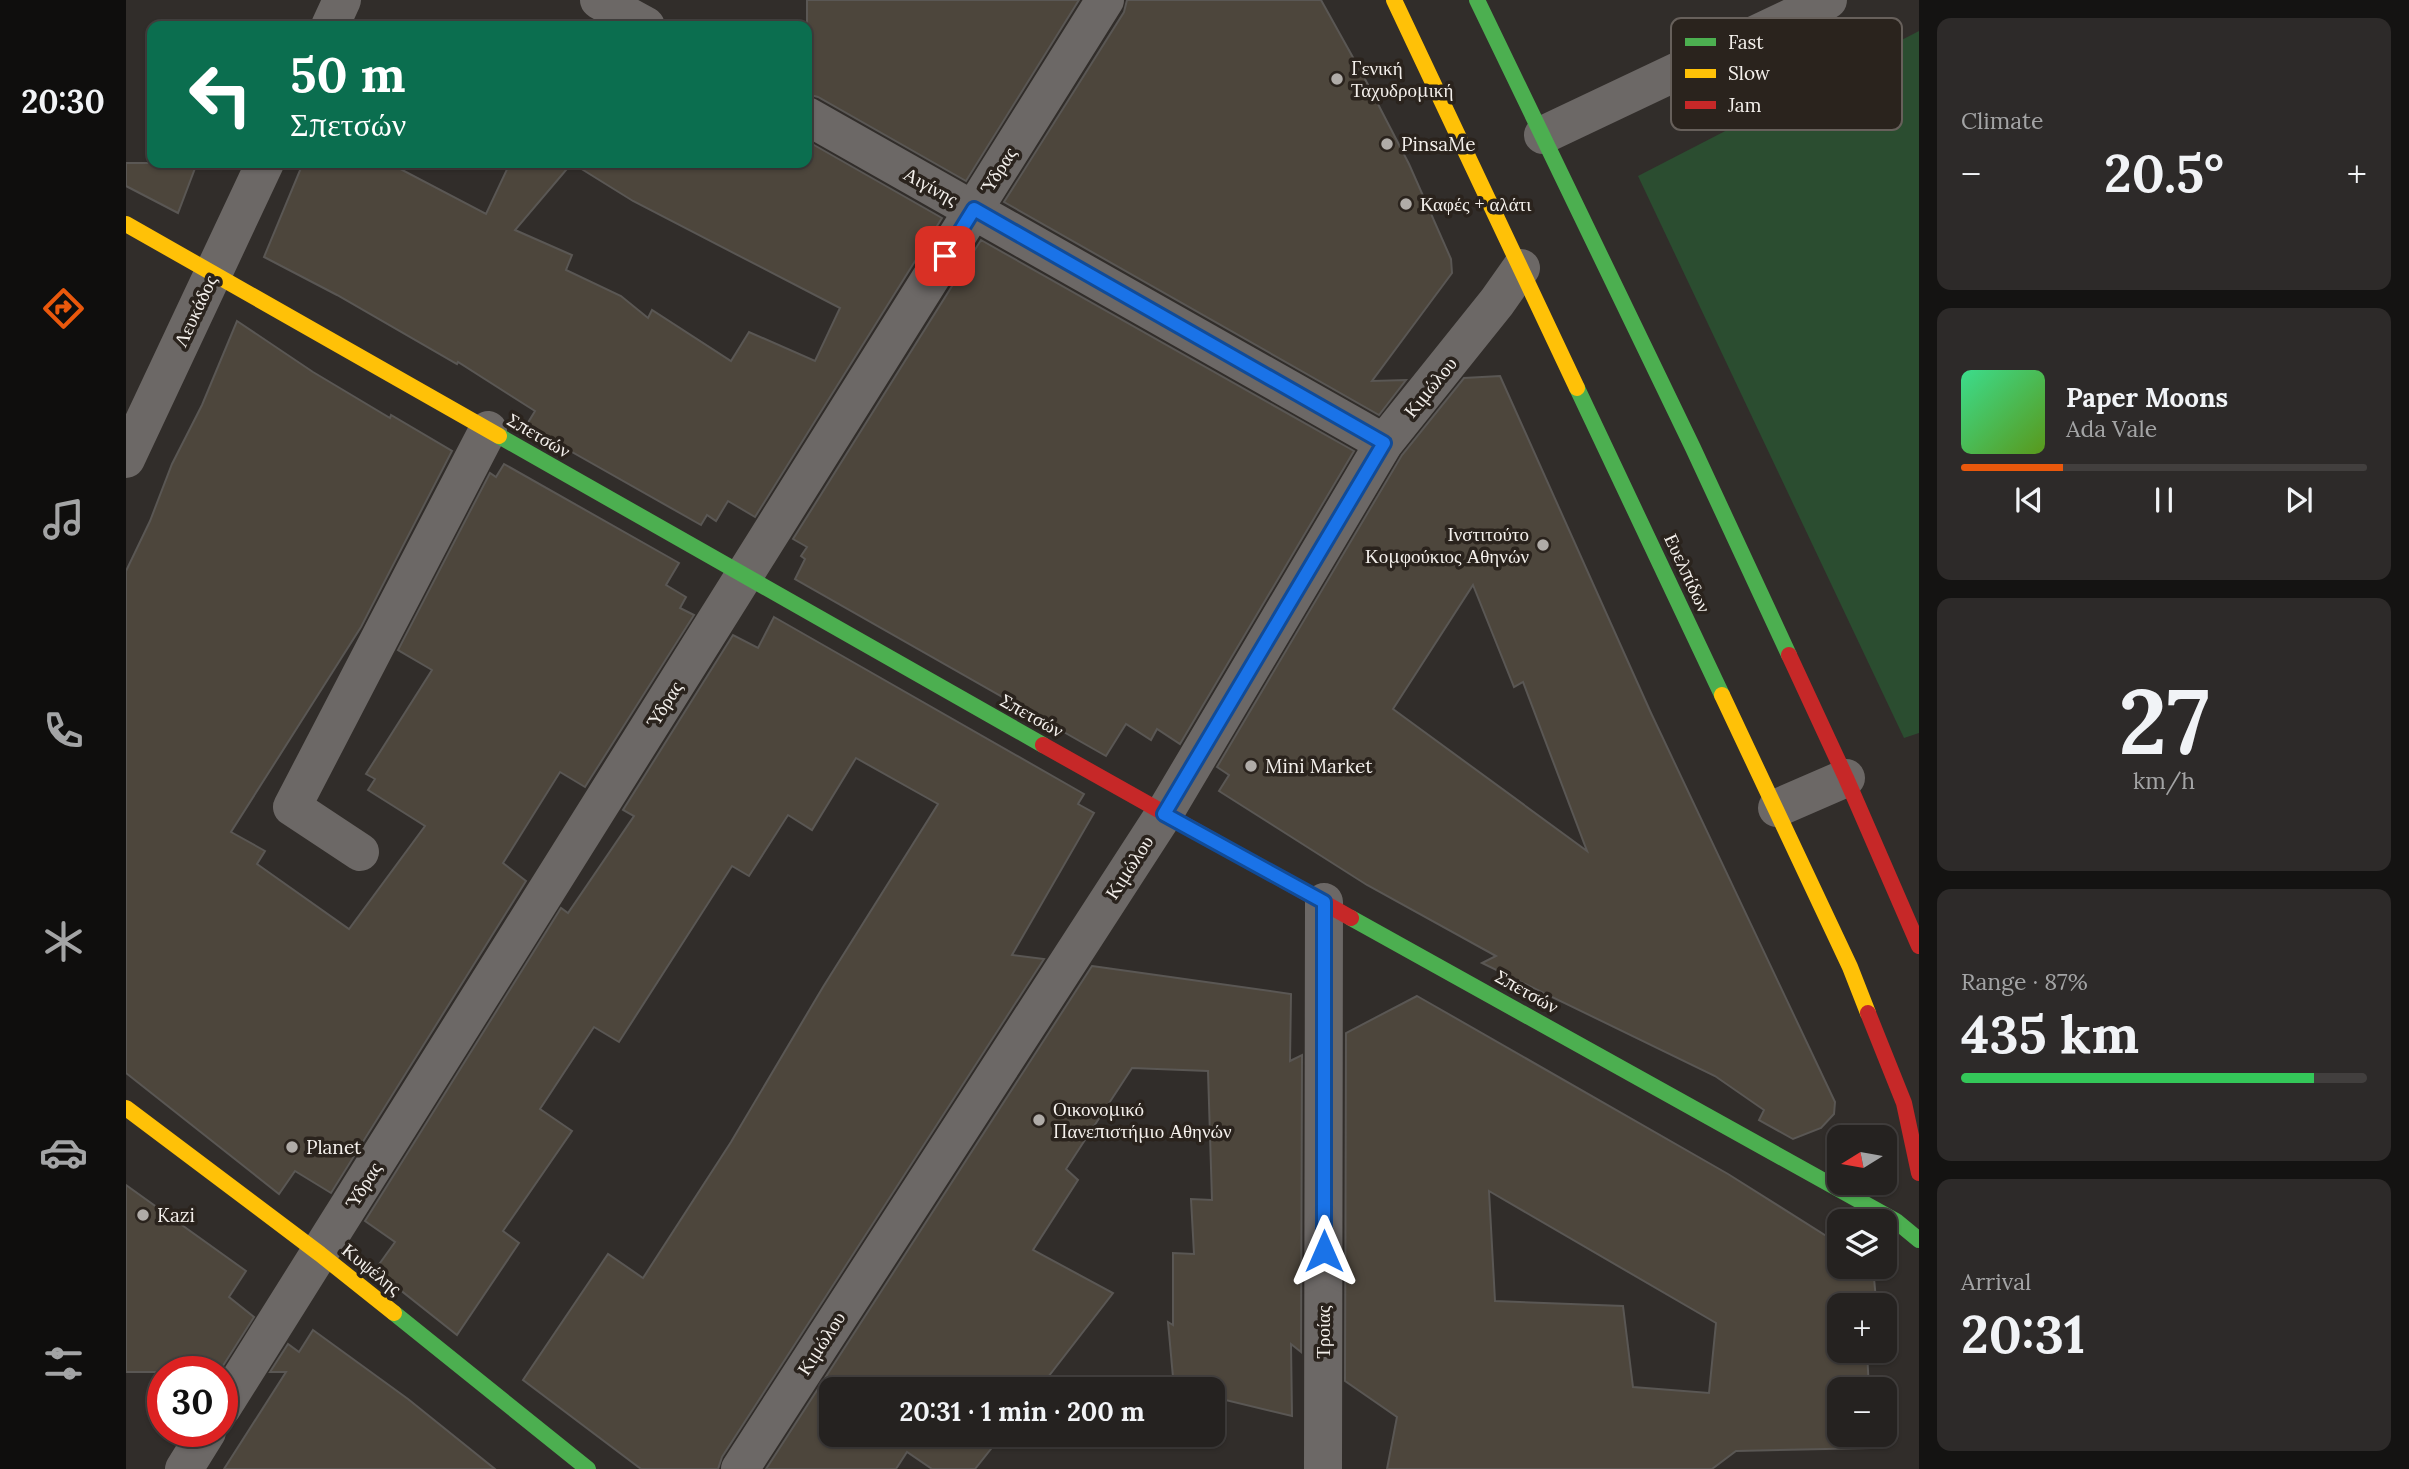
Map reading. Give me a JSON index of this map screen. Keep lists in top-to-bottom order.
{
  "streets": {
    "street": [
      "Ύδρας",
      "Αιγίνης",
      "Λευκάδος",
      "Κιμώλου",
      "Σπετσών",
      "Ευελπίδων",
      "Κυψέλης",
      "Τροίας"
    ]
  },
  "crossings": [
    ["Ύδρας", "Αιγίνης"],
    ["Ύδρας", "Σπετσών"],
    ["Ύδρας", "Κυψέλης"],
    ["Αιγίνης", "Κιμώλου"],
    ["Λευκάδος", "Σπετσών"],
    ["Κιμώλου", "Σπετσών"],
    ["Κιμώλου", "Ευελπίδων"],
    ["Σπετσών", "Τροίας"]
  ],
  "places": [
    "Γενική Ταχυδρομική",
    "PinsaMe",
    "Καφές + αλάτι",
    "Ινστιτούτο Κομφούκιος Αθηνών",
    "Mini Market",
    "Οικονομικό Πανεπιστήμιο Αθηνών",
    "Planet",
    "Kazi"
  ],
  "legend": ["Fast", "Slow", "Jam"],
  "north": "left",
  "page": {
    "tabs": "20:30",
    "tile": [
      "Climate",
      ["27", "km/h"],
      ["Range · 87%", "435 km"],
      ["Arrival", "20:31"]
    ],
    "turn": ["50 m", "Σπετσών"],
    "heat": ["−", "20.5°", "+"],
    "song": ["Paper Moons", "Ada Vale"],
    "map_buttons": ["+", "−"],
    "limit": "30",
    "trip": "20:31 · 1 min · 200 m"
  }
}
